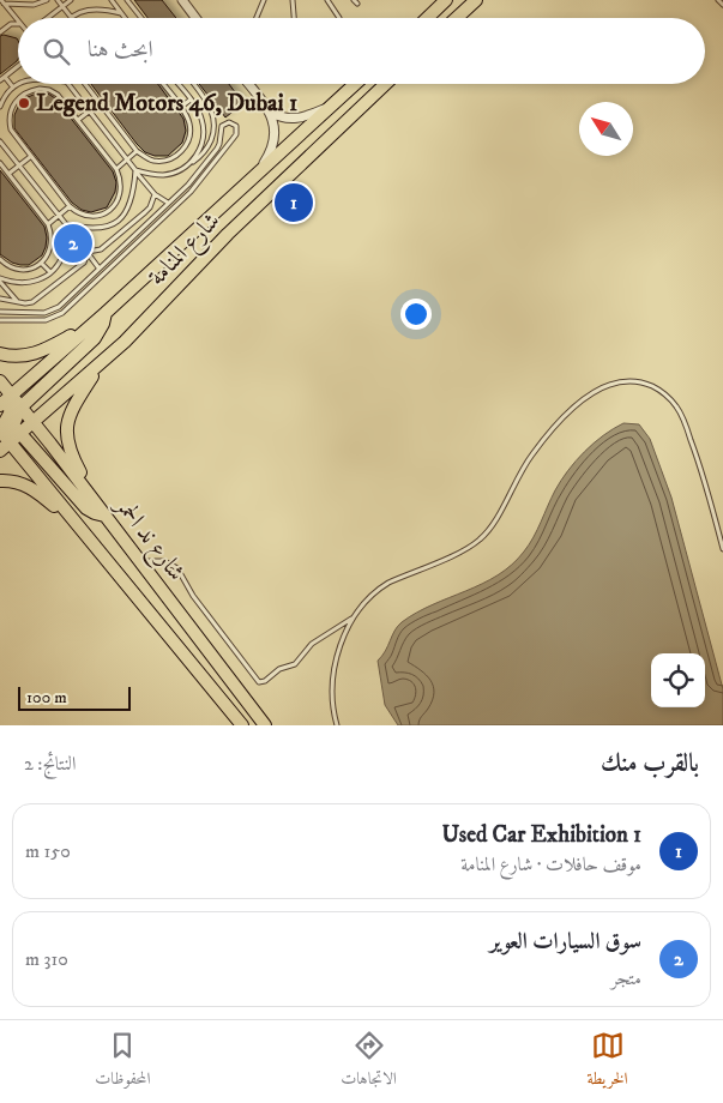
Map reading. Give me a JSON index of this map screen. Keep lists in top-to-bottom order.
{
  "streets": {
    "main road": ["شارع المنامة", "شارع ند الحمر"]
  },
  "crossings": [
    ["شارع المنامة", "شارع ند الحمر"]
  ],
  "places": ["Legend Motors 46, Dubai 1"],
  "scale_bar": "100 m",
  "north": "top left",
  "page": {
    "search": "ابحث هنا",
    "pins": ["1", "2"],
    "scale": "100 m",
    "heading": ["بالقرب منك", "النتائج: 2"],
    "list": [
      {
        "mark": "1",
        "name": "Used Car Exhibition 1",
        "note": "موقف حافلات · شارع المنامة",
        "value": "150 m"
      },
      {
        "mark": "2",
        "name": "سوق السيارات العوير",
        "note": "متجر",
        "value": "310 m"
      }
    ],
    "nav": ["الخريطة", "الاتجاهات", "المحفوظات"]
  }
}
